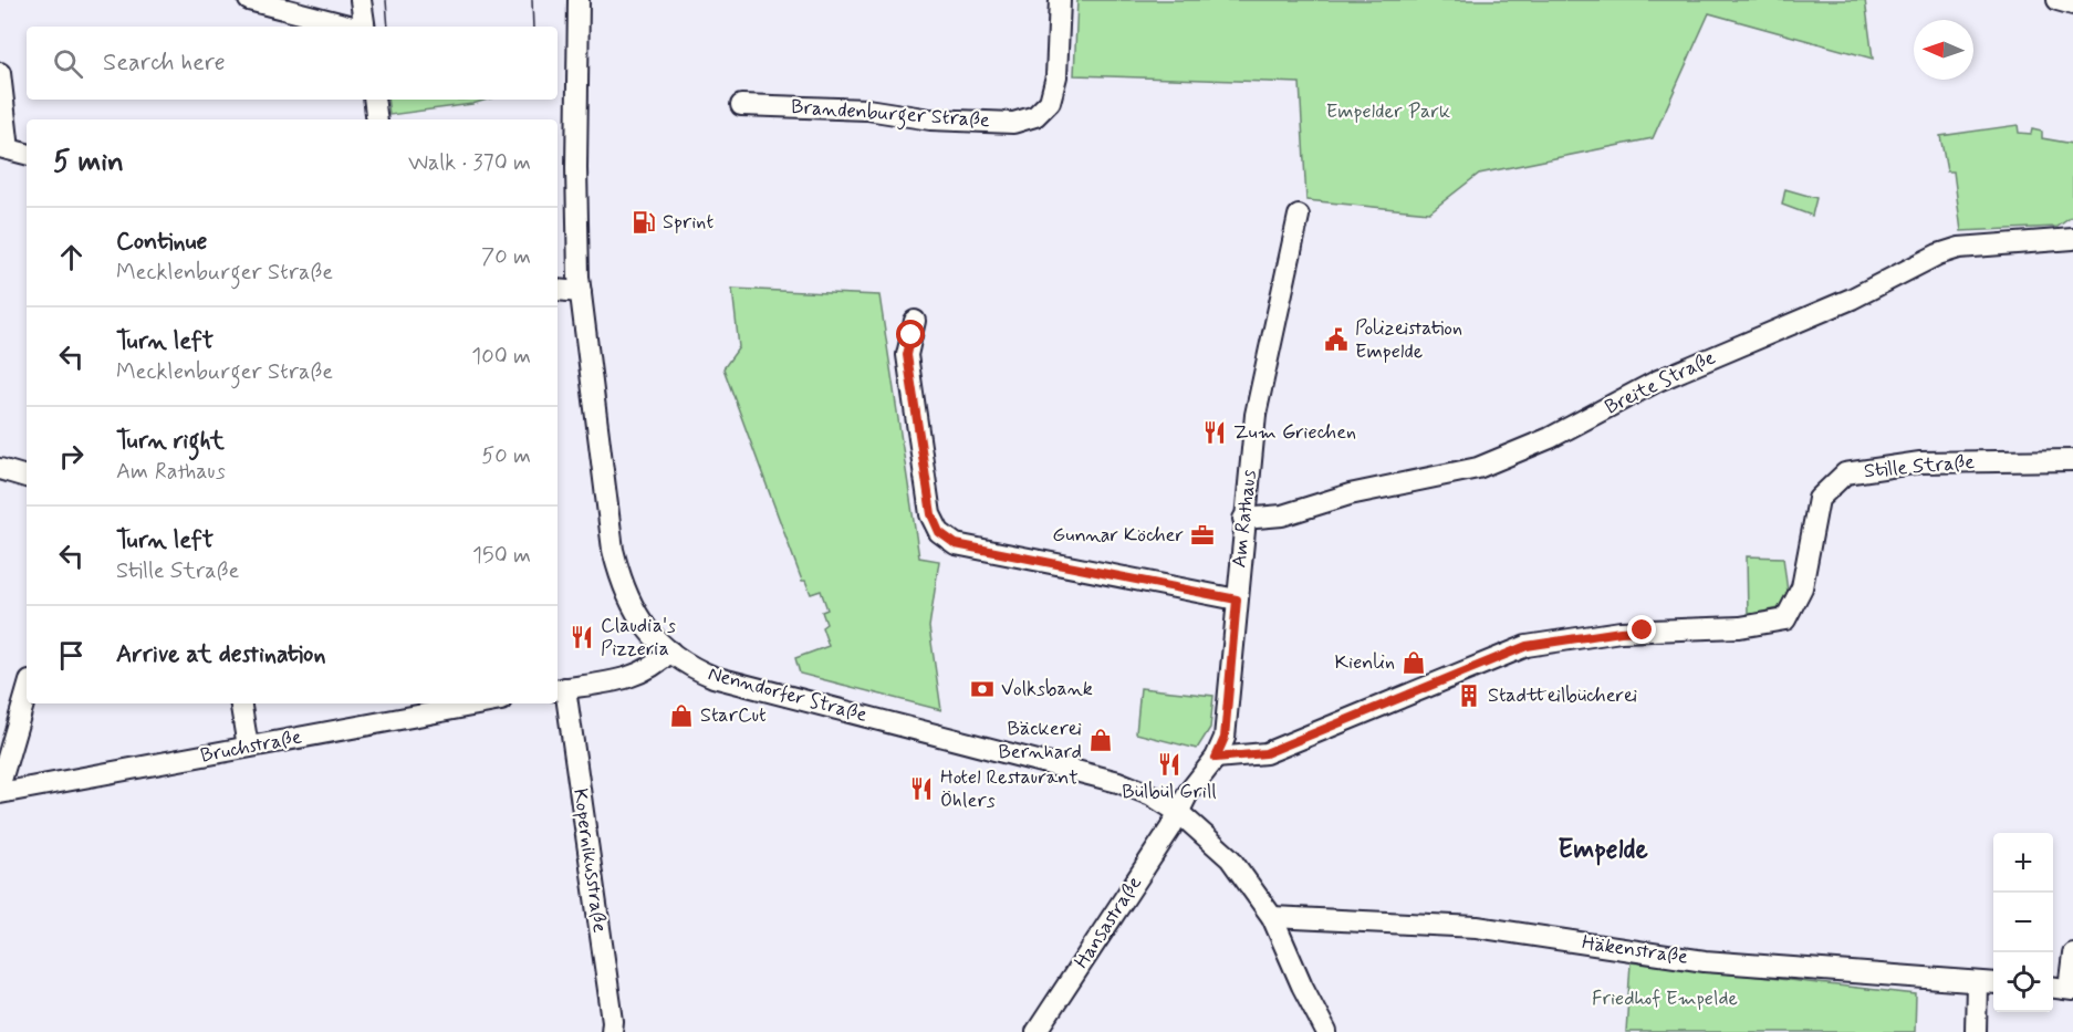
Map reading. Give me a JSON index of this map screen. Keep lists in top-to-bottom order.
{
  "streets": {
    "street": [
      "Brandenburger Straße",
      "Breite Straße",
      "Stille Straße",
      "Am Rathaus",
      "Nenndorfer Straße",
      "Bruchstraße",
      "Kopernikusstraße",
      "Hansastraße",
      "Häkenstraße"
    ]
  },
  "crossings": [
    ["Breite Straße", "Am Rathaus"],
    ["Stille Straße", "Am Rathaus"],
    ["Am Rathaus", "Nenndorfer Straße"],
    ["Am Rathaus", "Hansastraße"],
    ["Nenndorfer Straße", "Hansastraße"],
    ["Nenndorfer Straße", "Häkenstraße"]
  ],
  "districts": ["Empelde"],
  "parks": ["Empelder Park", "Friedhof Empelde"],
  "places": {
    "fuel station": ["Sprint"],
    "public building": ["Polizeistation Empelde"],
    "restaurant": [
      "Zum Griechen",
      "Claudia's Pizzeria",
      "Bülbül Grill",
      "Hotel Restaurant Öhlers"
    ],
    "office": ["Gunnar Köcher"],
    "shop": ["Kienlin", "StarCut", "Bäckerei Bernhard"],
    "bank": ["Volksbank"],
    "building": ["Stadtteilbücherei"]
  },
  "north": "left",
  "page": {
    "search": "Search here",
    "heading": ["5 min", "Walk · 370 m"],
    "list": [
      ["Continue", "Mecklenburger Straße", "70 m"],
      ["Turn left", "Mecklenburger Straße", "100 m"],
      ["Turn right", "Am Rathaus", "50 m"],
      ["Turn left", "Stille Straße", "150 m"],
      "Arrive at destination"
    ],
    "map_buttons": ["+", "−"]
  }
}
